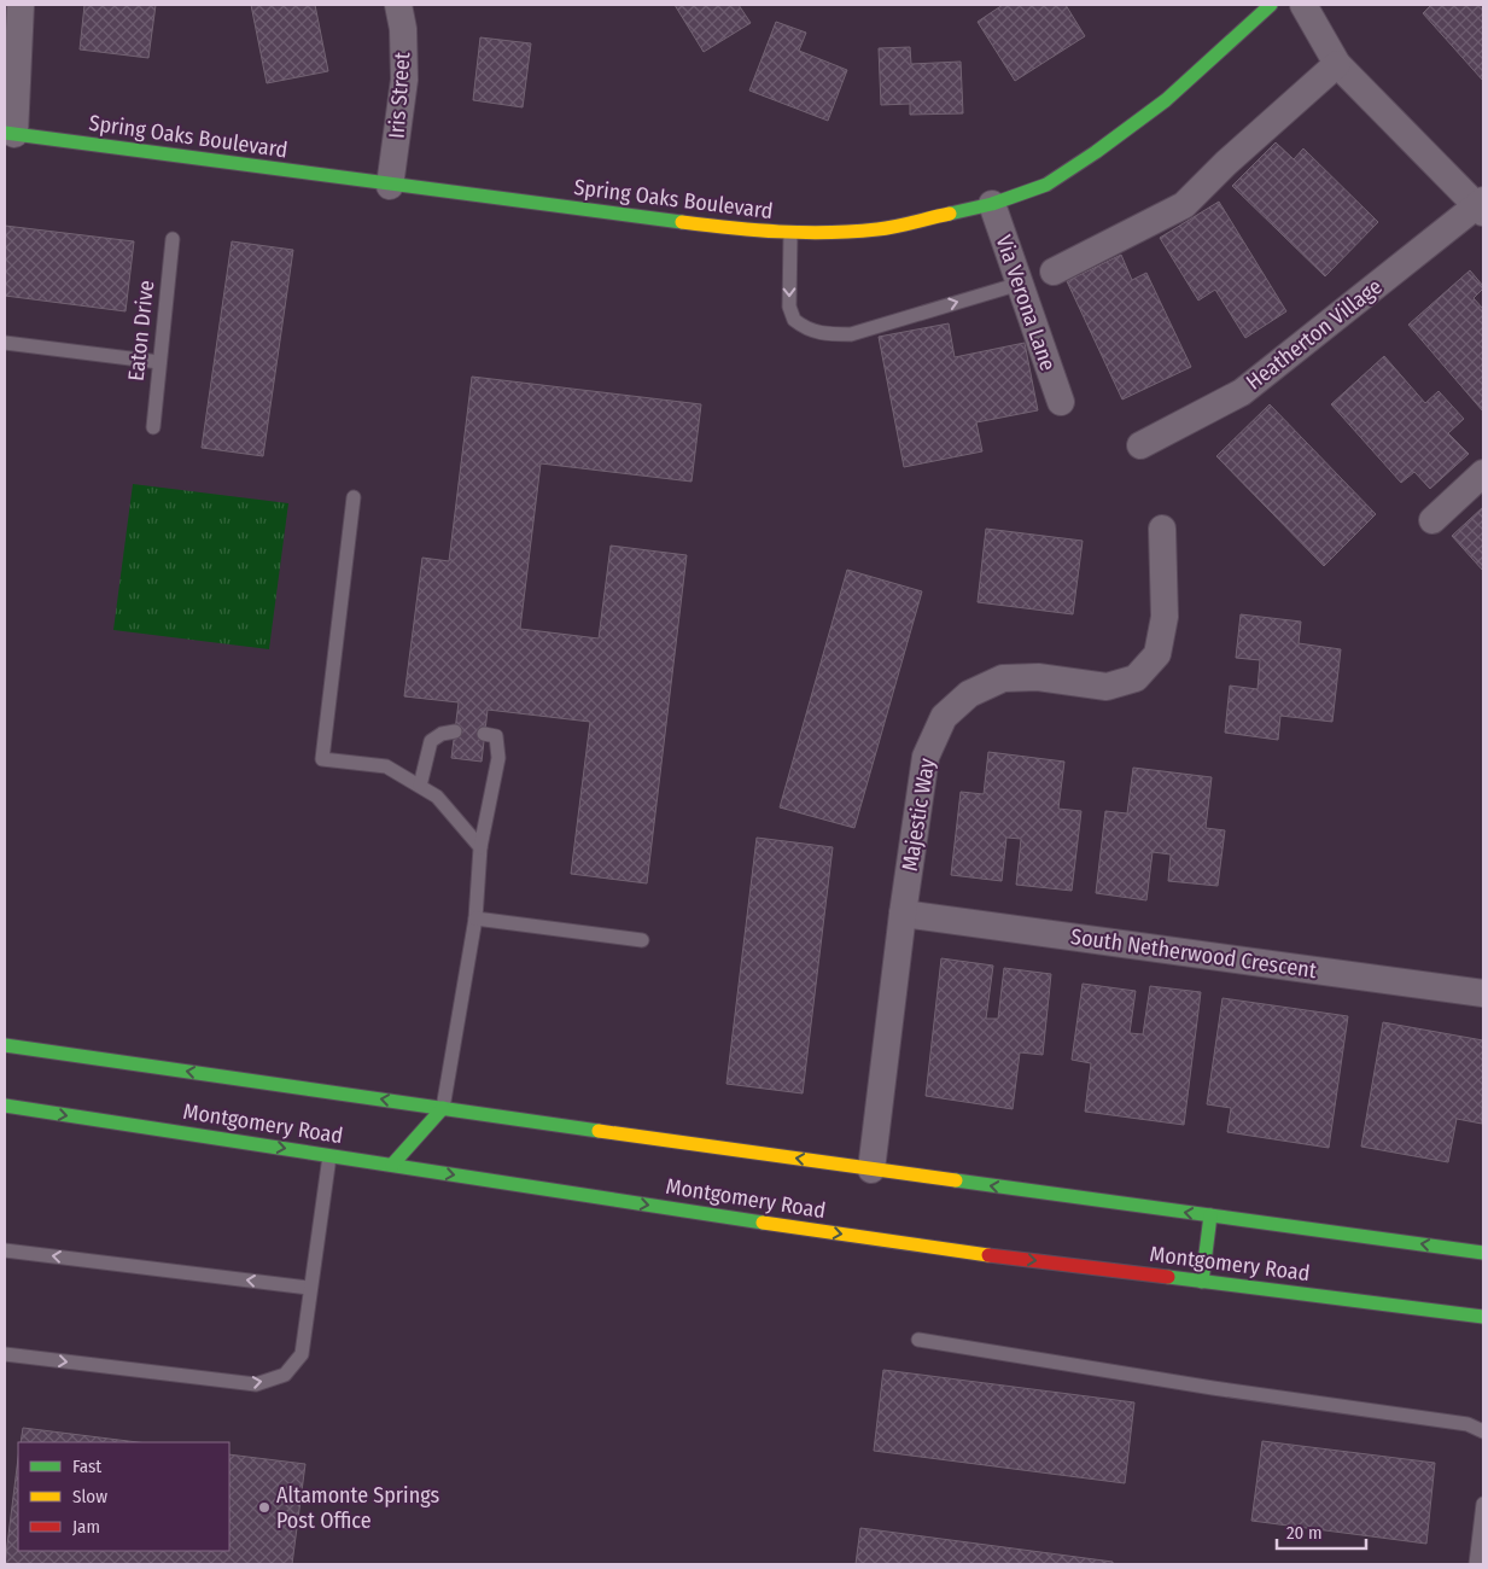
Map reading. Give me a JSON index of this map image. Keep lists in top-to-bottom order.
{
  "streets": {
    "main road": ["Spring Oaks Boulevard", "Montgomery Road"],
    "street": [
      "Iris Street",
      "Via Verona Lane",
      "Heatherton Village",
      "Majestic Way",
      "South Netherwood Crescent"
    ],
    "lane": ["Eaton Drive"]
  },
  "crossings": [
    ["Iris Street", "Spring Oaks Boulevard"],
    ["Spring Oaks Boulevard", "Via Verona Lane"],
    ["Majestic Way", "South Netherwood Crescent"],
    ["Majestic Way", "Montgomery Road"]
  ],
  "places": ["Altamonte Springs Post Office"],
  "legend": ["Fast", "Slow", "Jam"],
  "scale_bar": "20 m"
}
